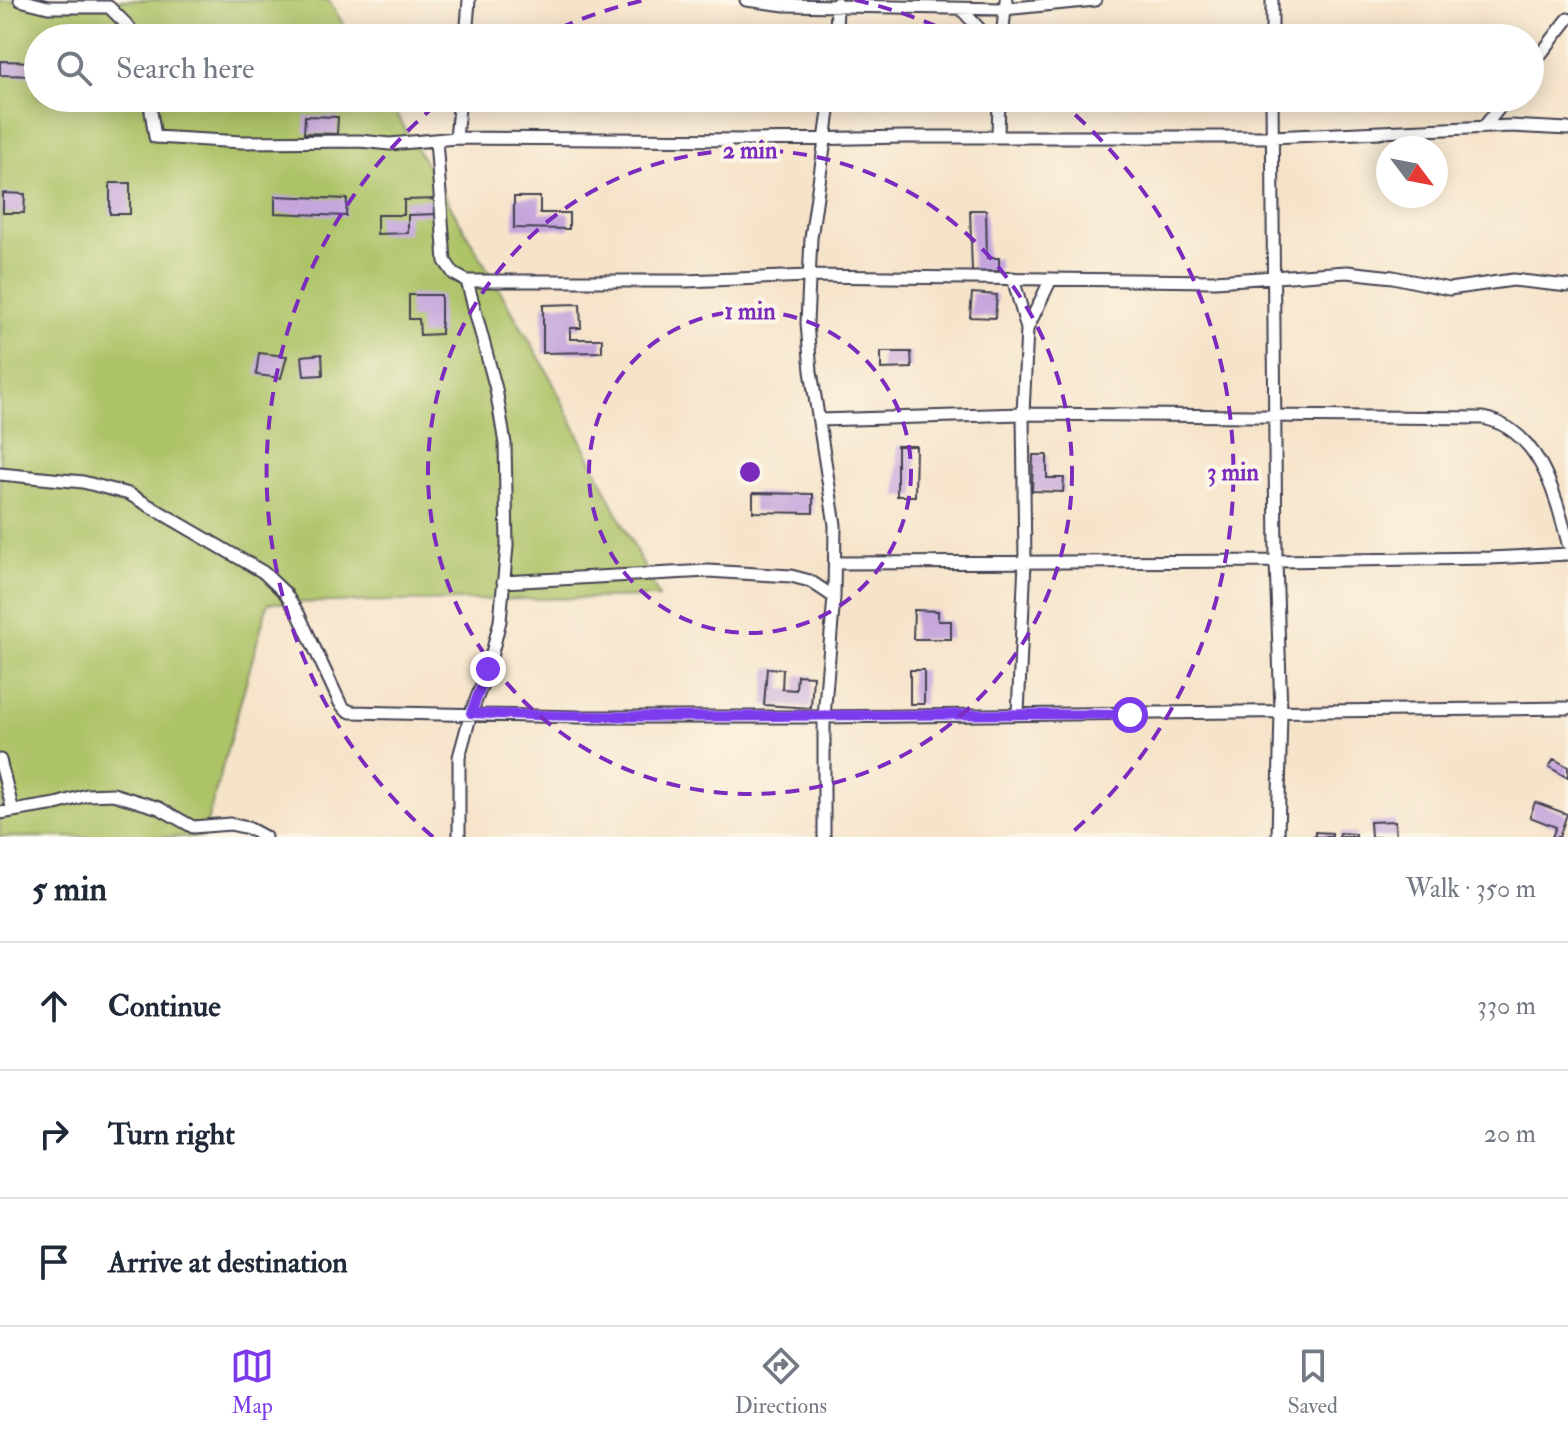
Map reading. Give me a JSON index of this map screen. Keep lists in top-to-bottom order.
{
  "north": "bottom right",
  "page": {
    "search": "Search here",
    "heading": ["5 min", "Walk · 350 m"],
    "list": [
      ["Continue", "330 m"],
      ["Turn right", "20 m"],
      "Arrive at destination"
    ],
    "nav": ["Map", "Directions", "Saved"]
  },
  "rings": ["2 min", "1 min", "3 min"]
}
